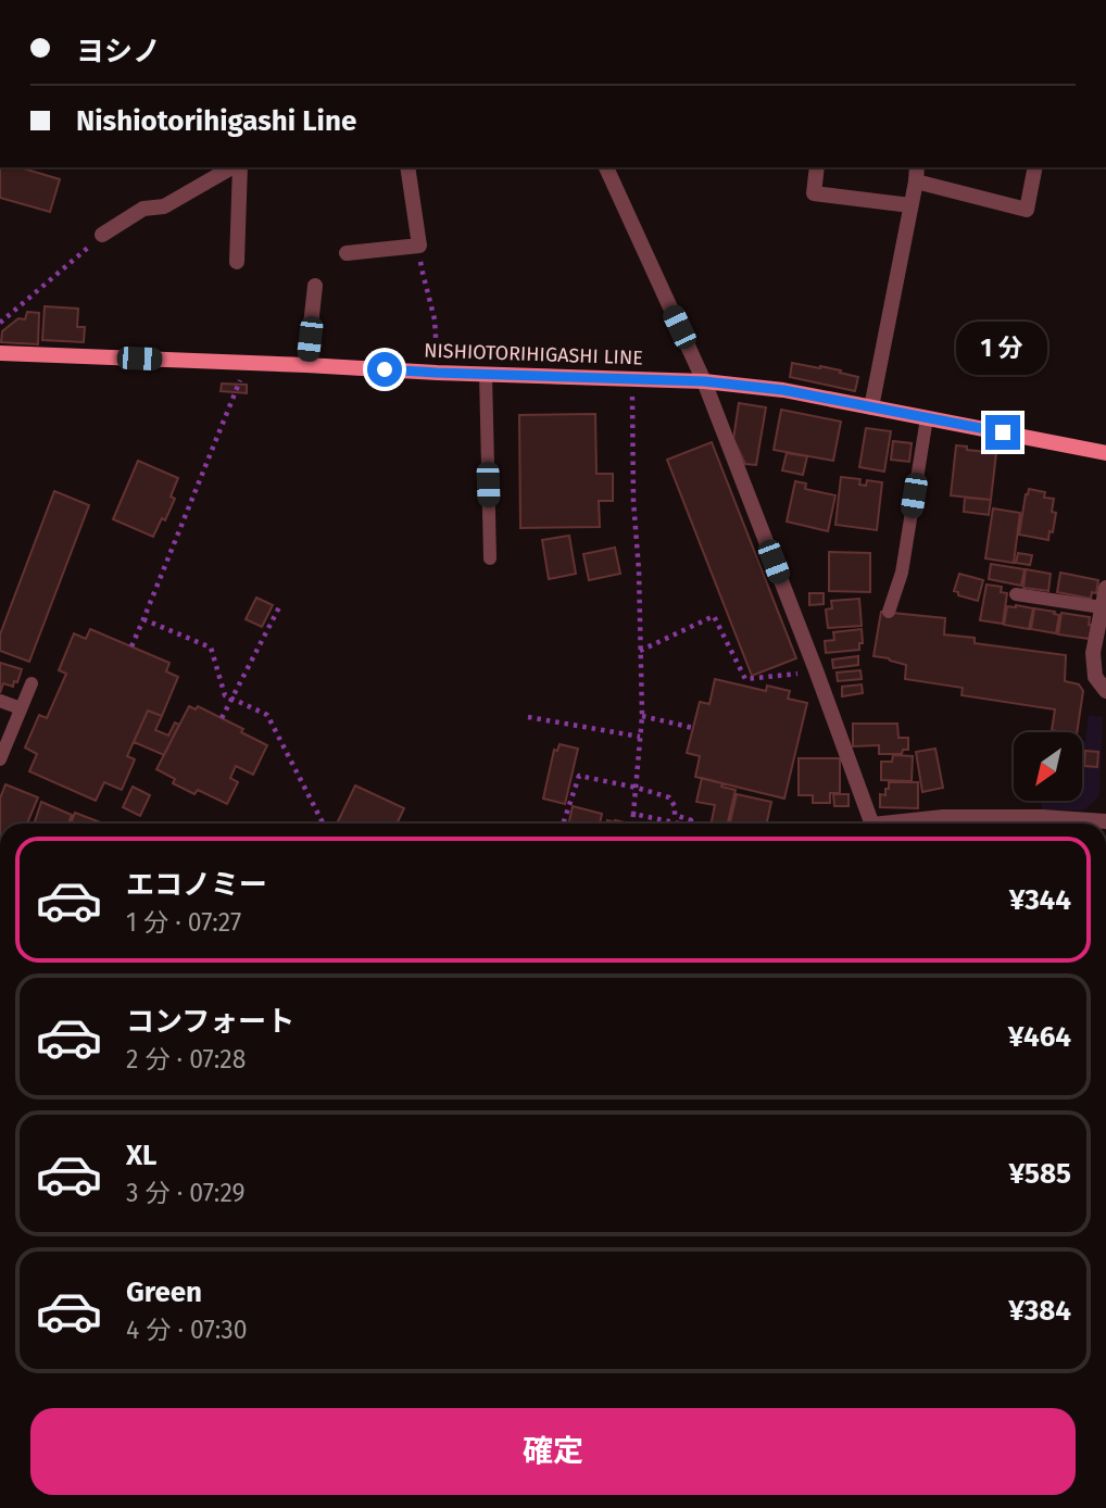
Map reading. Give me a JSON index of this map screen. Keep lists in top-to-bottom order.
{
  "streets": {
    "main road": ["NISHIOTORIHIGASHI LINE"]
  },
  "north": "bottom left",
  "page": {
    "banner": ["ヨシノ", "Nishiotorihigashi Line"],
    "bubble": "1 分",
    "list": [
      {
        "name": "エコノミー",
        "note": "1 分 · 07:27",
        "value": "¥344"
      },
      {
        "name": "コンフォート",
        "note": "2 分 · 07:28",
        "value": "¥464"
      },
      {
        "name": "XL",
        "note": "3 分 · 07:29",
        "value": "¥585"
      },
      {
        "name": "Green",
        "note": "4 分 · 07:30",
        "value": "¥384"
      }
    ],
    "buttons": "確定"
  }
}
